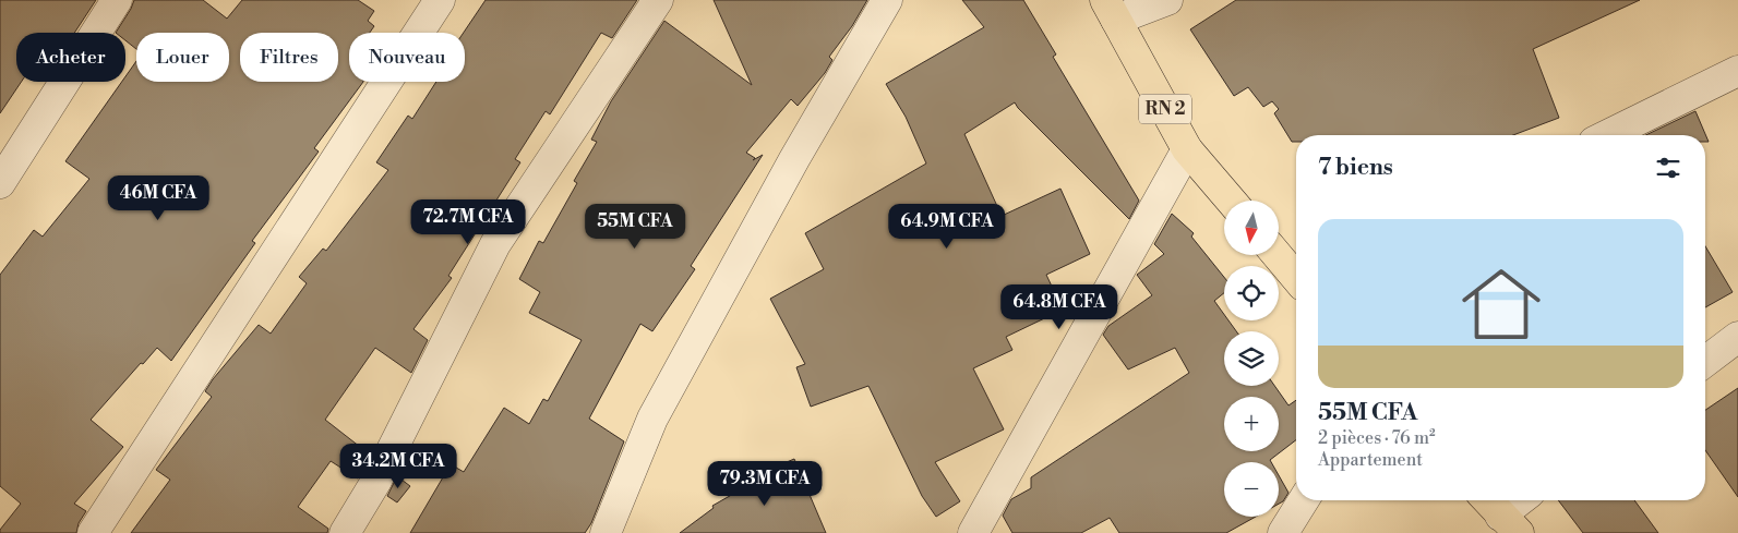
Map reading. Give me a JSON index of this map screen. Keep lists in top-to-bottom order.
{
  "streets": {
    "highway": ["RN 2"]
  },
  "north": "bottom",
  "page": {
    "chip": [
      "Acheter",
      "Louer",
      "Filtres",
      "Nouveau"
    ],
    "heading": "7 biens",
    "price": [
      "46M CFA",
      "72.7M CFA",
      "55M CFA",
      "64.9M CFA",
      "64.8M CFA",
      "34.2M CFA",
      "79.3M CFA"
    ],
    "map_buttons": ["+", "−"],
    "list": [
      {
        "name": "55M CFA",
        "note": "2 pièces · 76 m² · Appartement"
      }
    ]
  }
}
